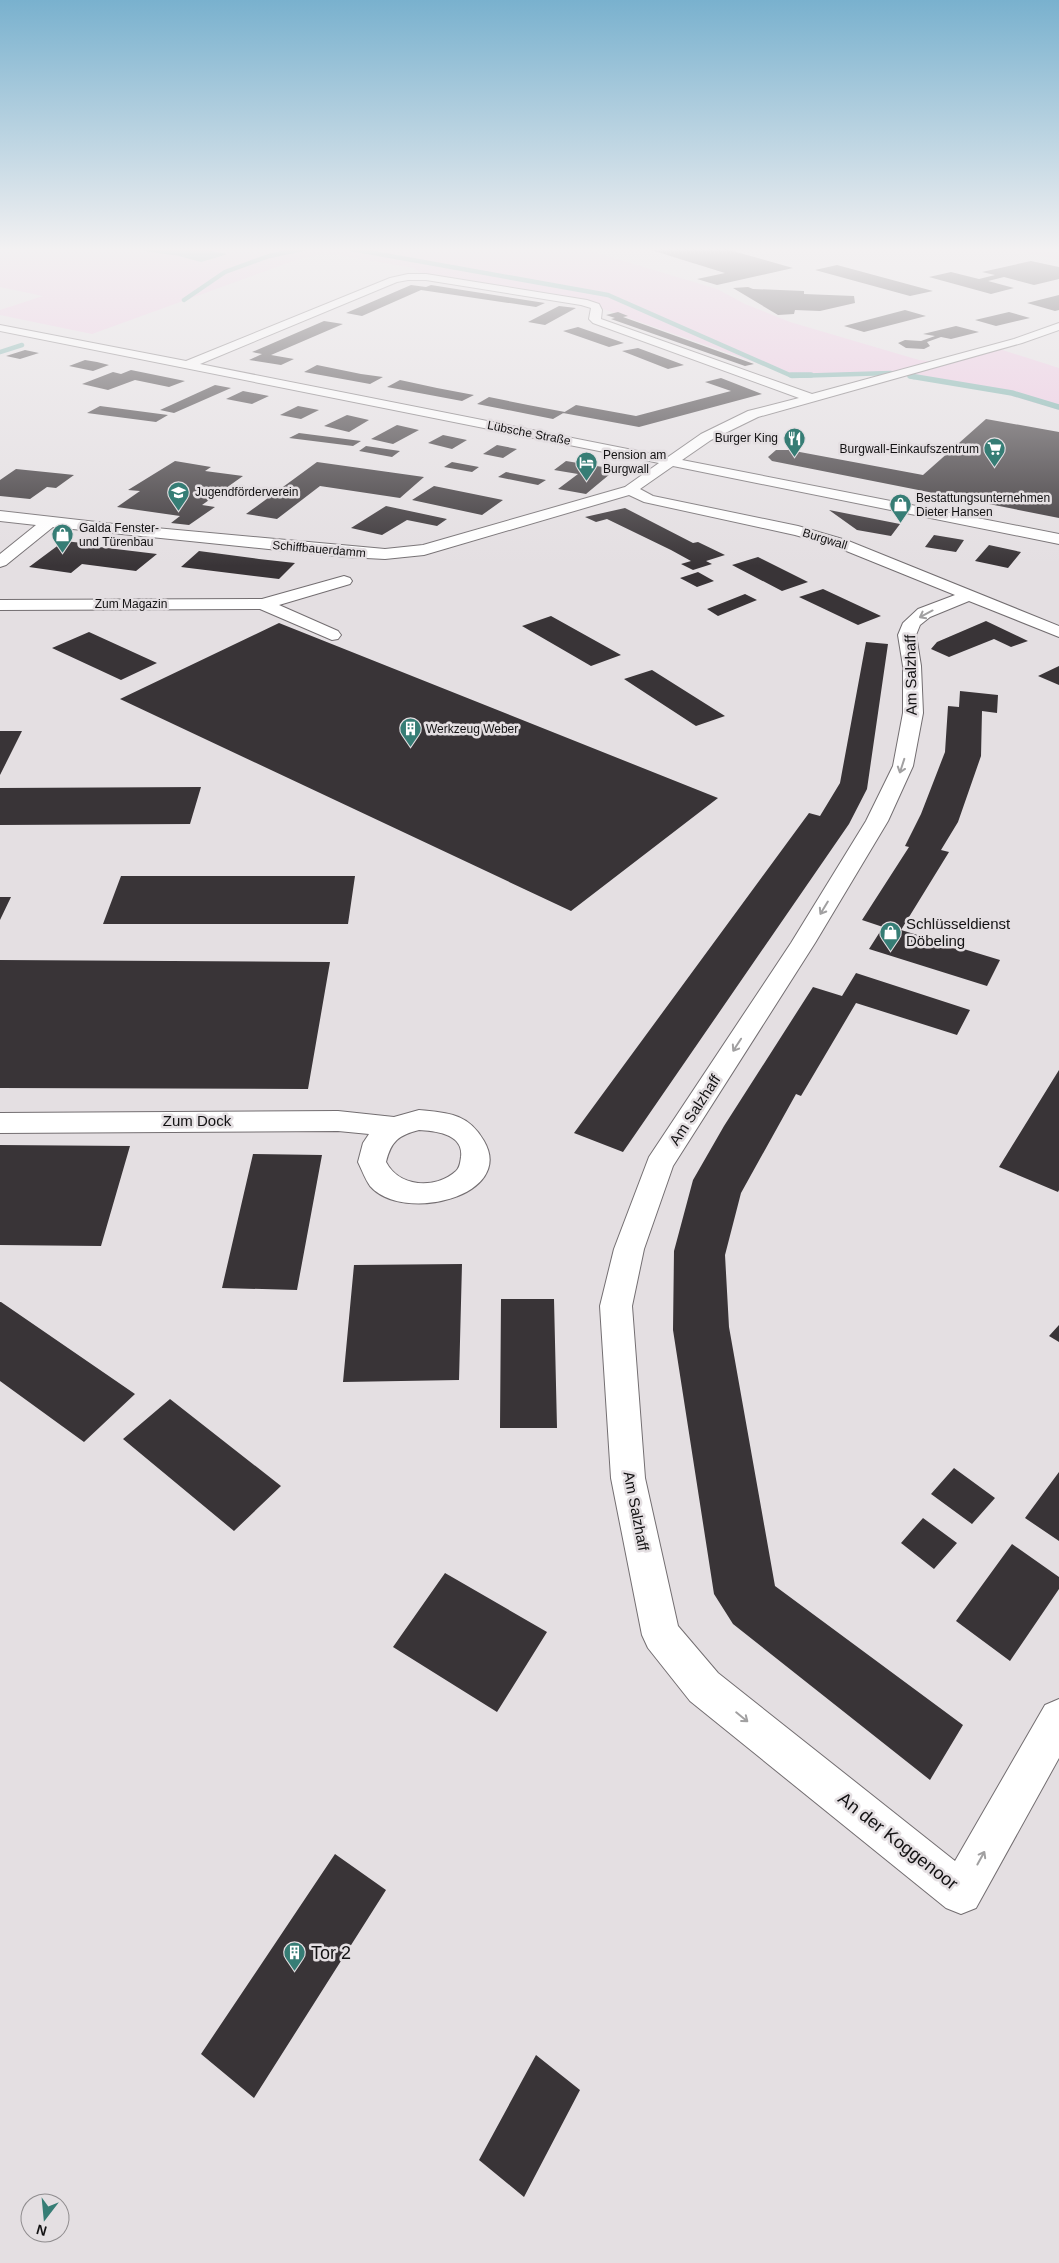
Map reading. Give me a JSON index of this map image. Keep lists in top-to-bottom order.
{
  "streets": {
    "street": [
      "Lübsche Straße",
      "Burgwall",
      "Schiffbauerdamm",
      "Zum Magazin",
      "Am Salzhaff",
      "Zum Dock",
      "An der Koggenoor"
    ]
  },
  "crossings": [
    ["Burgwall", "Schiffbauerdamm"],
    ["Burgwall", "Am Salzhaff"],
    ["Am Salzhaff", "An der Koggenoor"]
  ],
  "one_way": ["Am Salzhaff"],
  "places": {
    "restaurant": ["Burger King"],
    "supermarket": ["Burgwall-Einkaufszentrum"],
    "hotel": ["Pension am Burgwall"],
    "school or university": ["Jugendförderverein"],
    "shop": ["Bestattungsunternehmen Dieter Hansen", "Galda Fenster- und Türenbau", "Schlüsseldienst Döbeling"],
    "building": ["Werkzeug Weber", "Tor 2"]
  },
  "north": "bottom"
}
